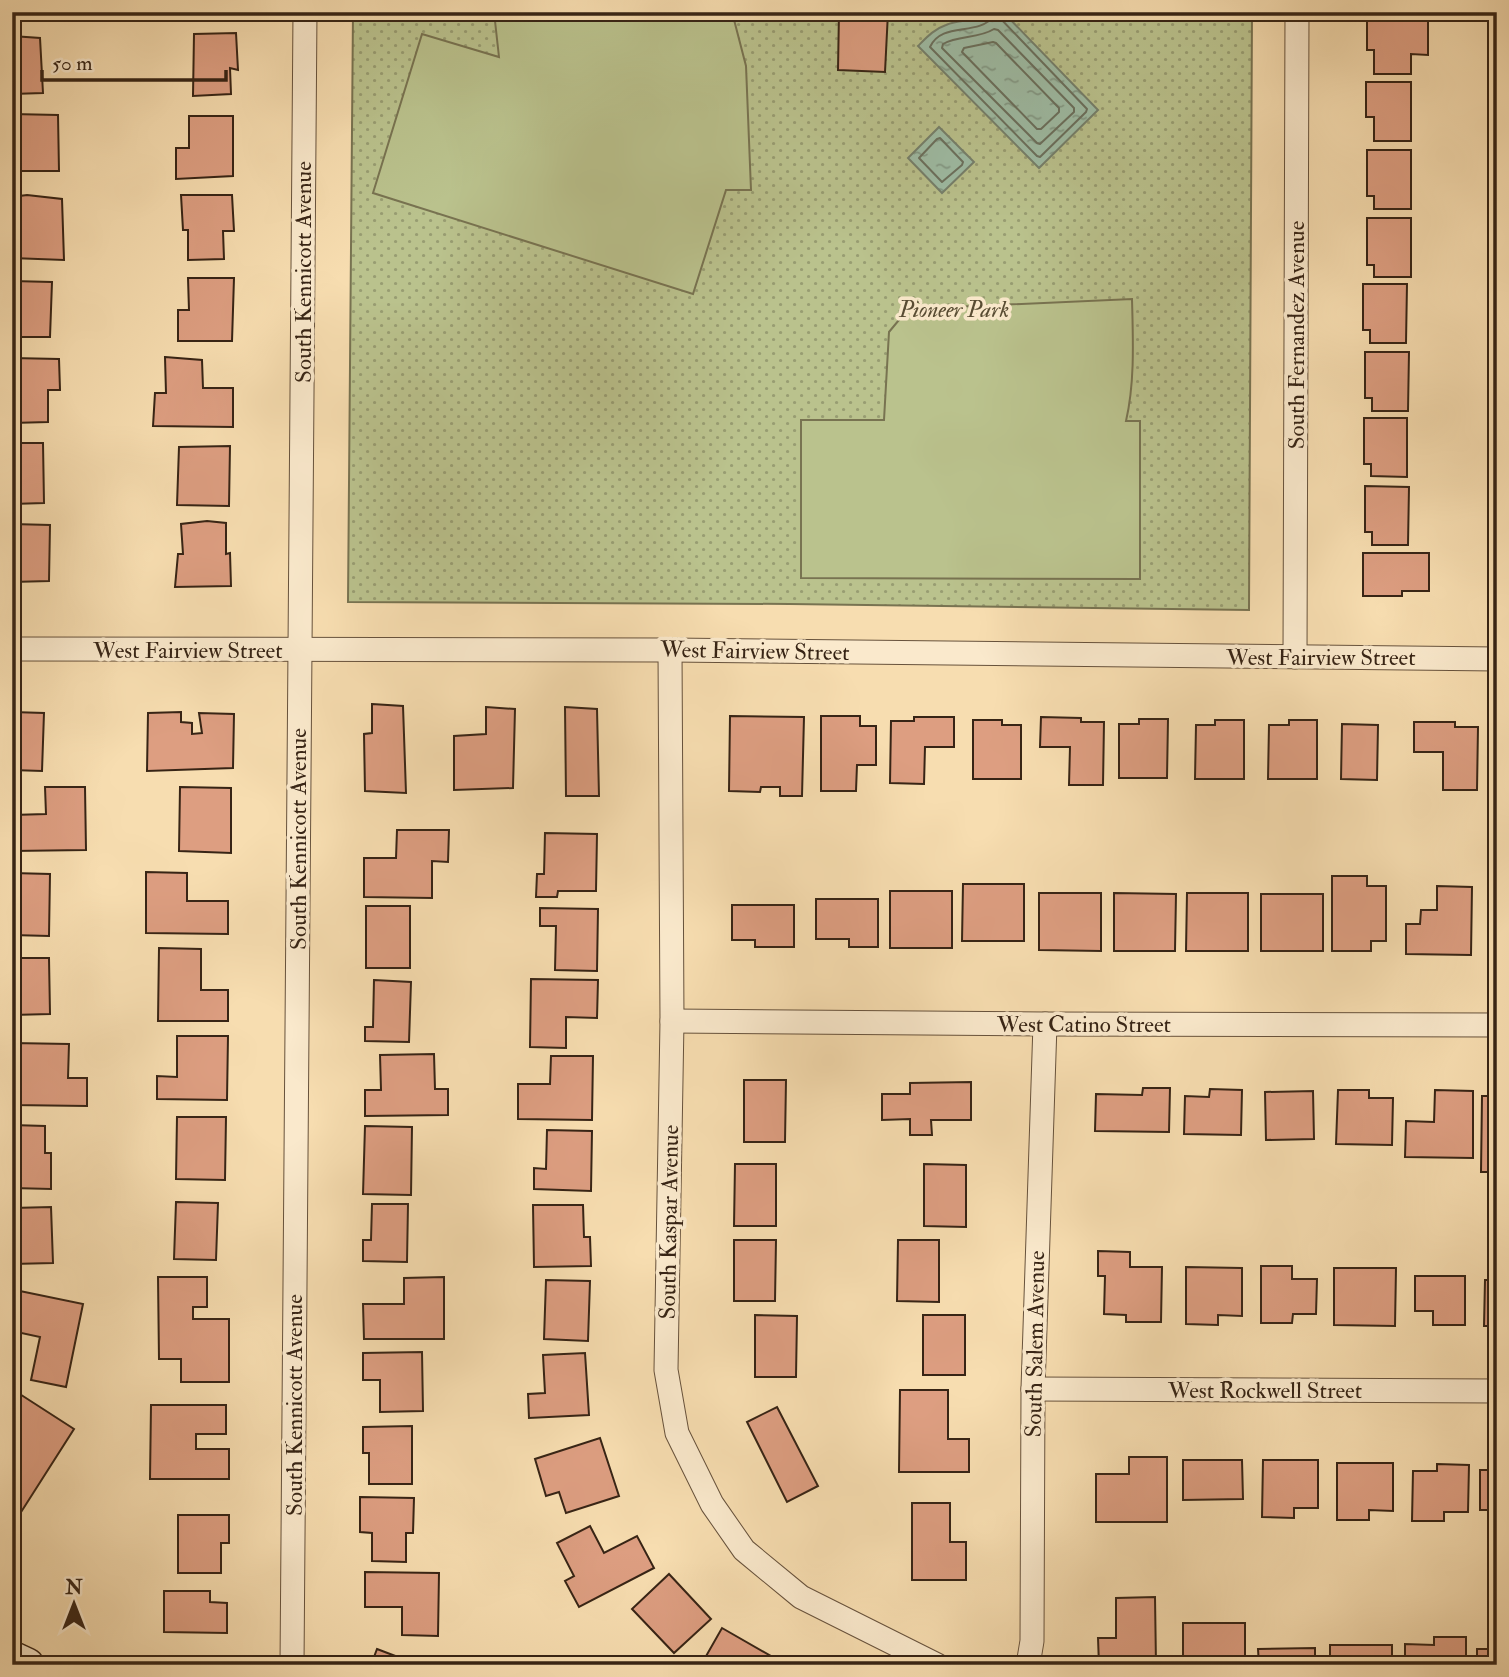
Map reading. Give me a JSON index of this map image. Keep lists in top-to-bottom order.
{
  "streets": {
    "street": [
      "South Kennicott Avenue",
      "South Fernandez Avenue",
      "West Fairview Street",
      "West Catino Street",
      "South Kaspar Avenue",
      "South Salem Avenue",
      "West Rockwell Street"
    ]
  },
  "crossings": [
    ["South Kennicott Avenue", "West Fairview Street"],
    ["South Fernandez Avenue", "West Fairview Street"],
    ["West Fairview Street", "South Kaspar Avenue"],
    ["West Catino Street", "South Kaspar Avenue"],
    ["West Catino Street", "South Salem Avenue"],
    ["South Salem Avenue", "West Rockwell Street"]
  ],
  "parks": ["Pioneer Park"],
  "scale_bar": "50 m",
  "north": "top"
}
